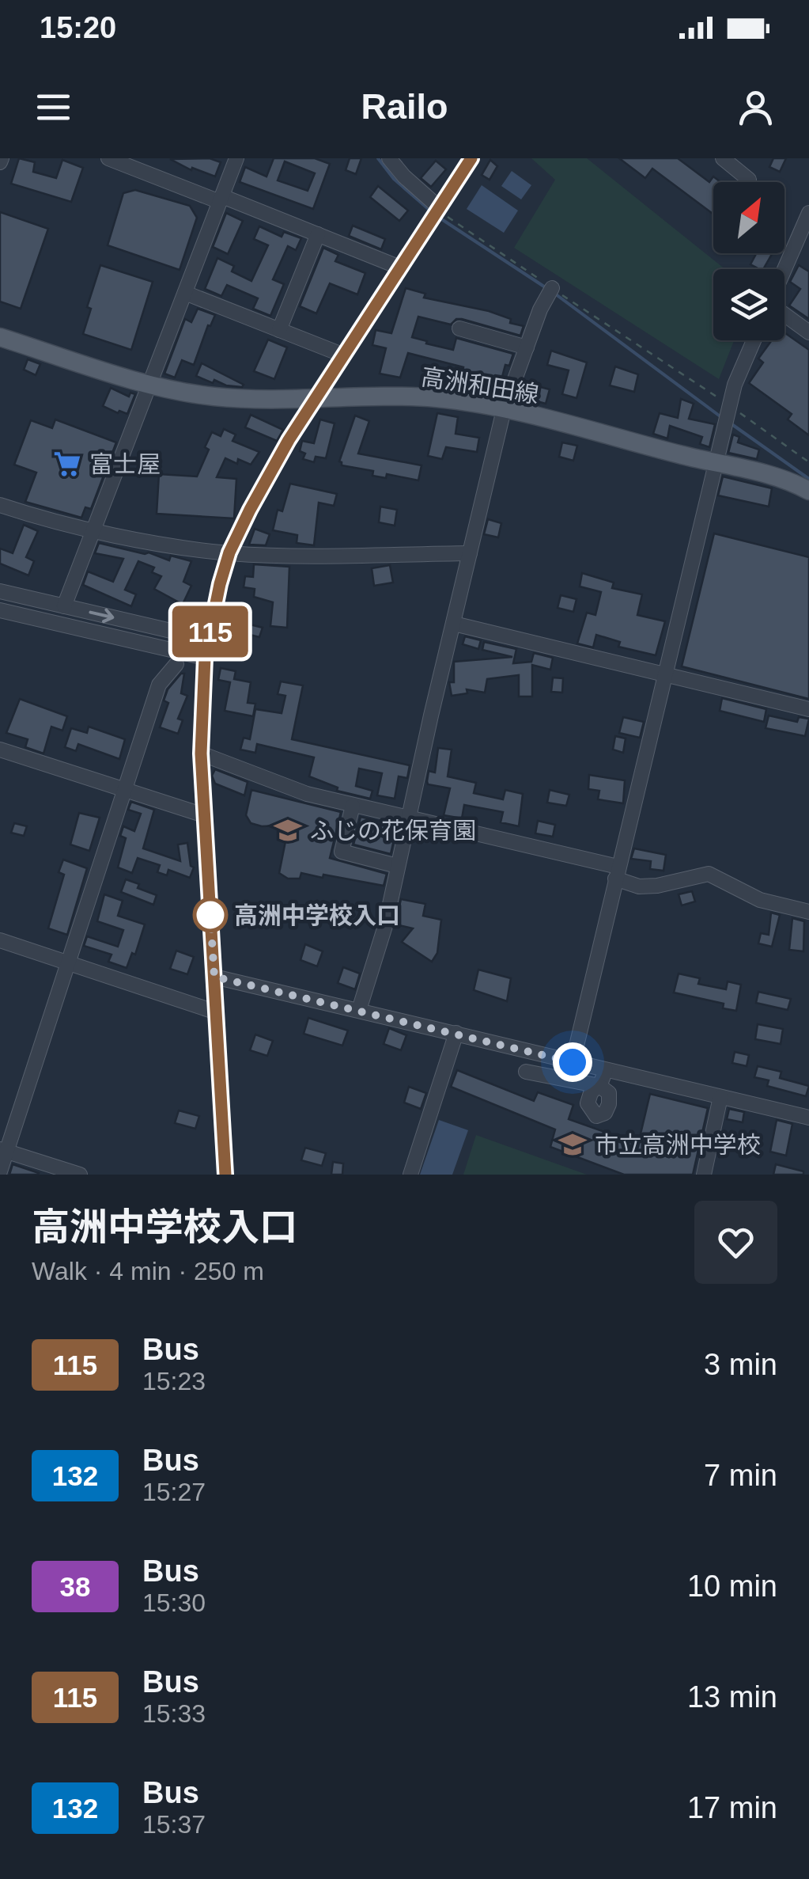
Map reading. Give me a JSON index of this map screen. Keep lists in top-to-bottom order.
{
  "streets": {
    "main road": ["高洲和田線"]
  },
  "places": {
    "supermarket": ["富士屋"],
    "school or university": ["ふじの花保育園", "市立高洲中学校"],
    "other": ["高洲中学校入口"]
  },
  "lines": ["bus line 115"],
  "north": "top right",
  "page": {
    "status": "15:20",
    "header": "Railo",
    "on_map": "115",
    "heading": ["高洲中学校入口", "Walk · 4 min · 250 m"],
    "list": [
      {
        "mark": "115",
        "name": "Bus",
        "note": "15:23",
        "value": "3 min"
      },
      {
        "mark": "132",
        "name": "Bus",
        "note": "15:27",
        "value": "7 min"
      },
      {
        "mark": "38",
        "name": "Bus",
        "note": "15:30",
        "value": "10 min"
      },
      {
        "mark": "115",
        "name": "Bus",
        "note": "15:33",
        "value": "13 min"
      },
      {
        "mark": "132",
        "name": "Bus",
        "note": "15:37",
        "value": "17 min"
      }
    ]
  }
}
